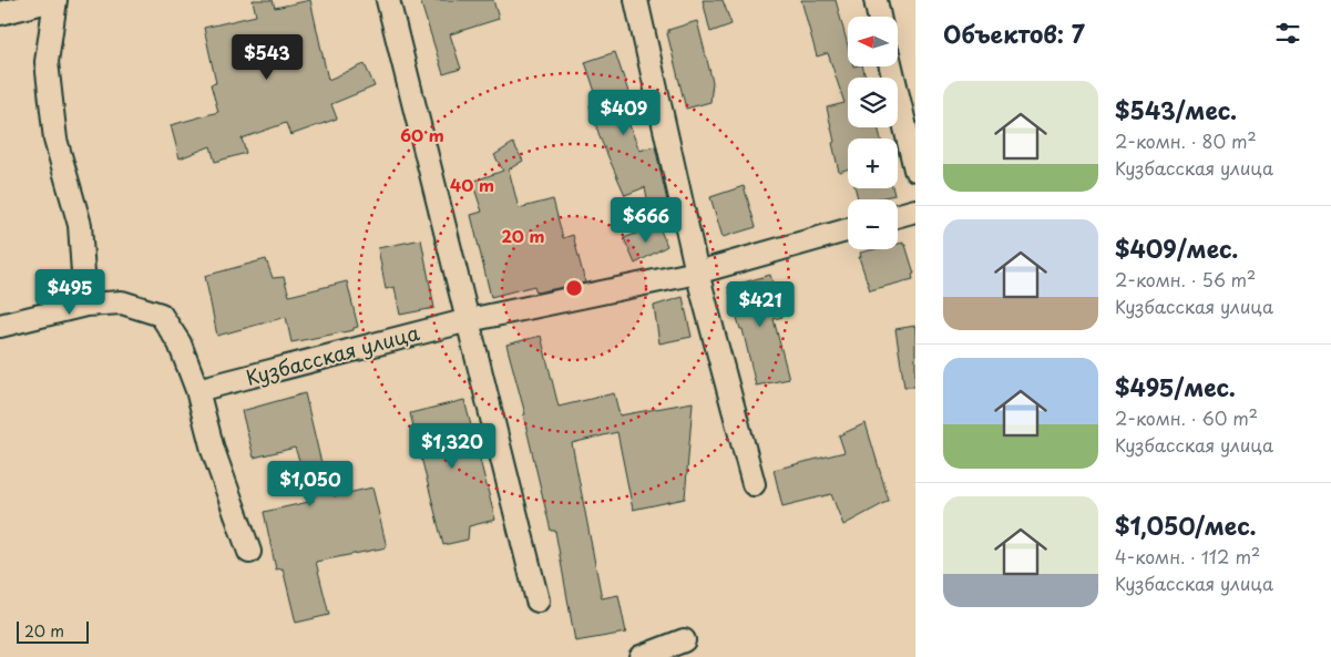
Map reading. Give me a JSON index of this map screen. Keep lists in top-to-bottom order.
{
  "streets": {
    "street": ["Кузбасская улица"]
  },
  "scale_bar": "20 m",
  "north": "left",
  "page": {
    "heading": "Объектов: 7",
    "map_buttons": ["+", "−"],
    "price": [
      "$543",
      "$409",
      "$666",
      "$495",
      "$421",
      "$1,320",
      "$1,050"
    ],
    "list": [
      {
        "name": "$543/мес.",
        "note": "2-комн. · 80 m² · Кузбасская улица"
      },
      {
        "name": "$409/мес.",
        "note": "2-комн. · 56 m² · Кузбасская улица"
      },
      {
        "name": "$495/мес.",
        "note": "2-комн. · 60 m² · Кузбасская улица"
      },
      {
        "name": "$1,050/мес.",
        "note": "4-комн. · 112 m² · Кузбасская улица"
      }
    ],
    "scale": "20 m"
  },
  "rings": ["60 m", "40 m", "20 m"]
}
